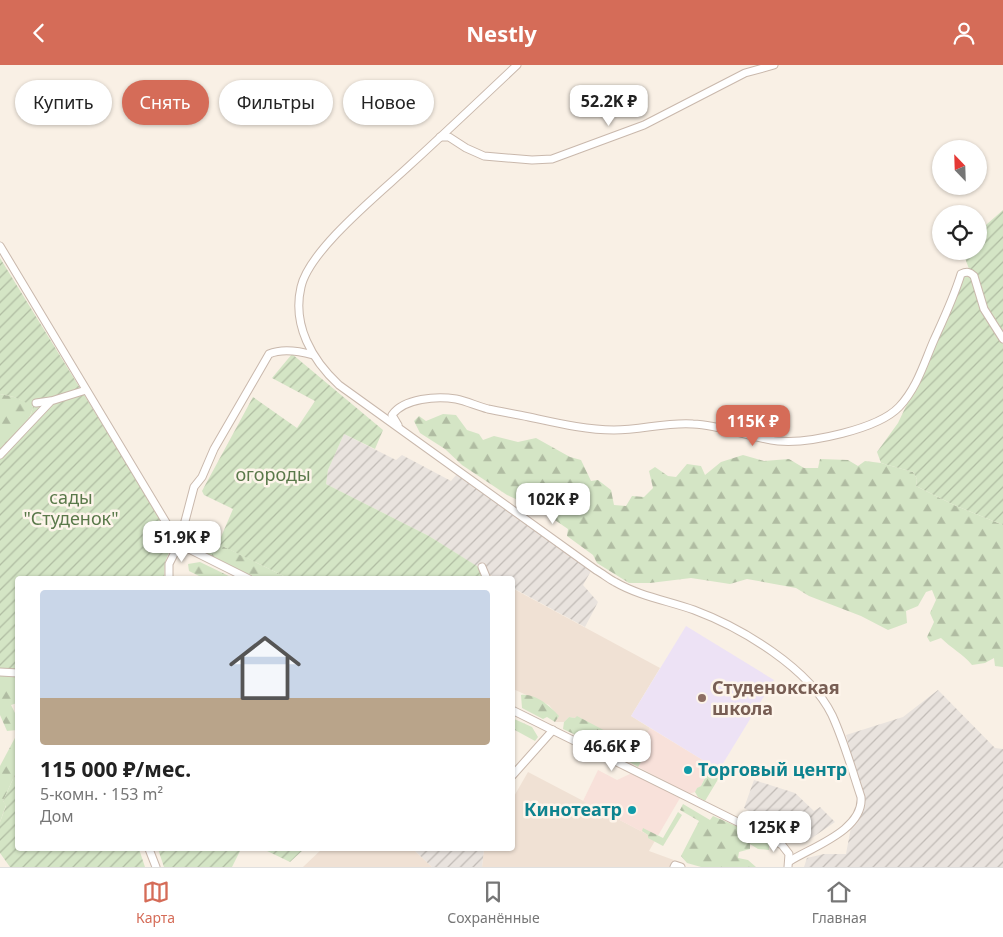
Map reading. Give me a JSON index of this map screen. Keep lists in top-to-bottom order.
{
  "parks": ["огороды", "сады \"Студенок\""],
  "places": ["Студенокская школа", "Торговый центр", "Кинотеатр"],
  "north": "top left",
  "page": {
    "header": "Nestly",
    "chip": [
      "Купить",
      "Снять",
      "Фильтры",
      "Новое"
    ],
    "price": [
      "52.2K ₽",
      "115K ₽",
      "102K ₽",
      "51.9K ₽",
      "46.6K ₽",
      "125K ₽"
    ],
    "list": [
      {
        "name": "115 000 ₽/мес.",
        "note": "5-комн. · 153 m² · Дом"
      }
    ],
    "tabs": ["Карта", "Сохранённые", "Главная"]
  }
}
